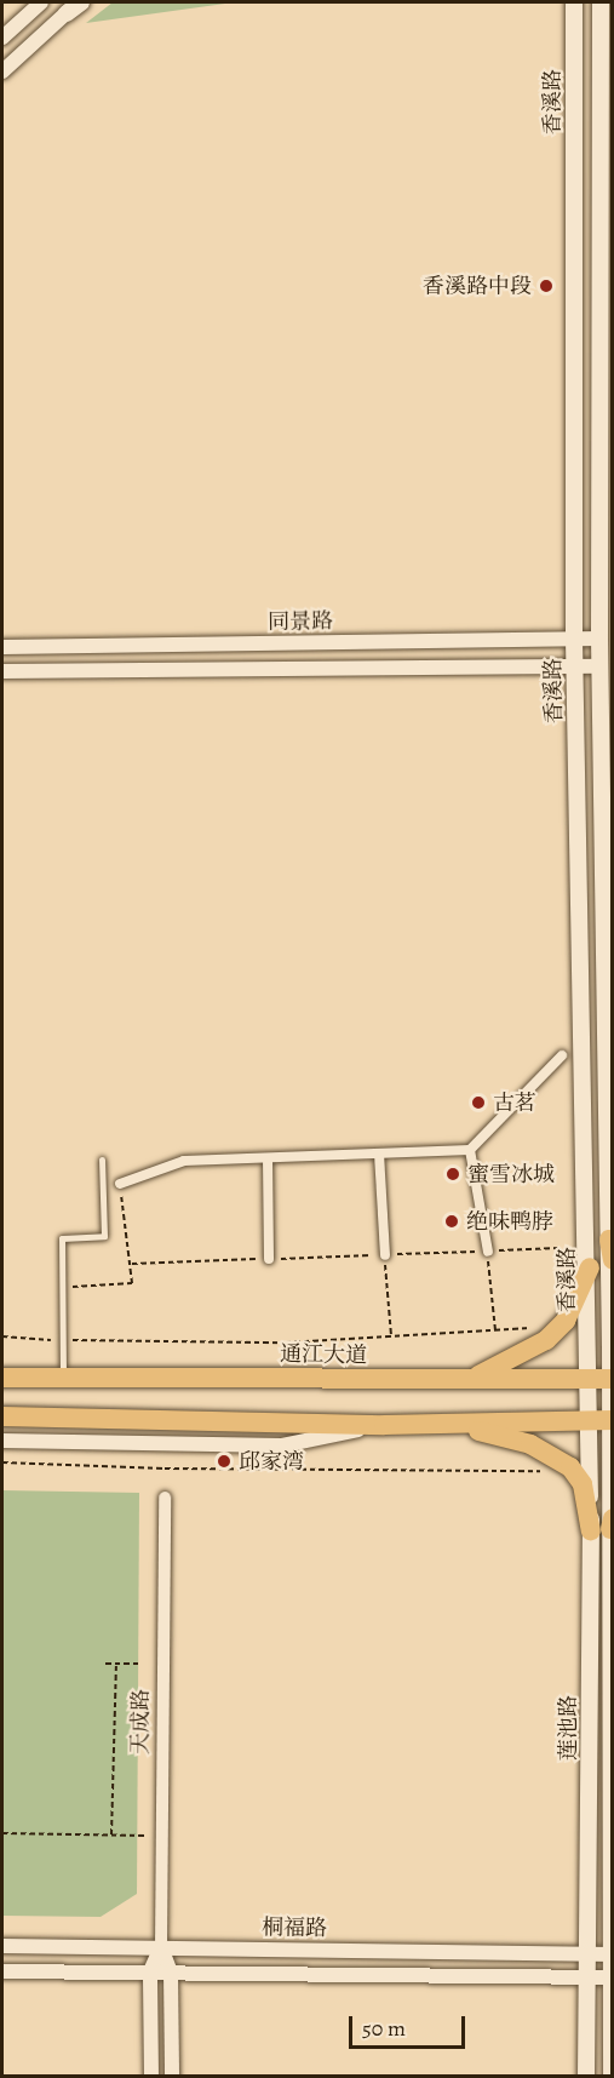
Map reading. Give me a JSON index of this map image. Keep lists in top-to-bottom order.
{
  "streets": {
    "main road": ["香溪路", "通江大道", "莲池路"],
    "street": ["同景路", "天成路", "桐福路"]
  },
  "crossings": [
    ["香溪路", "同景路"],
    ["香溪路", "通江大道"],
    ["香溪路", "莲池路"],
    ["通江大道", "莲池路"],
    ["天成路", "桐福路"],
    ["莲池路", "桐福路"]
  ],
  "places": [
    "香溪路中段",
    "古茗",
    "蜜雪冰城",
    "绝味鸭脖",
    "邱家湾"
  ],
  "scale_bar": "50 m"
}
